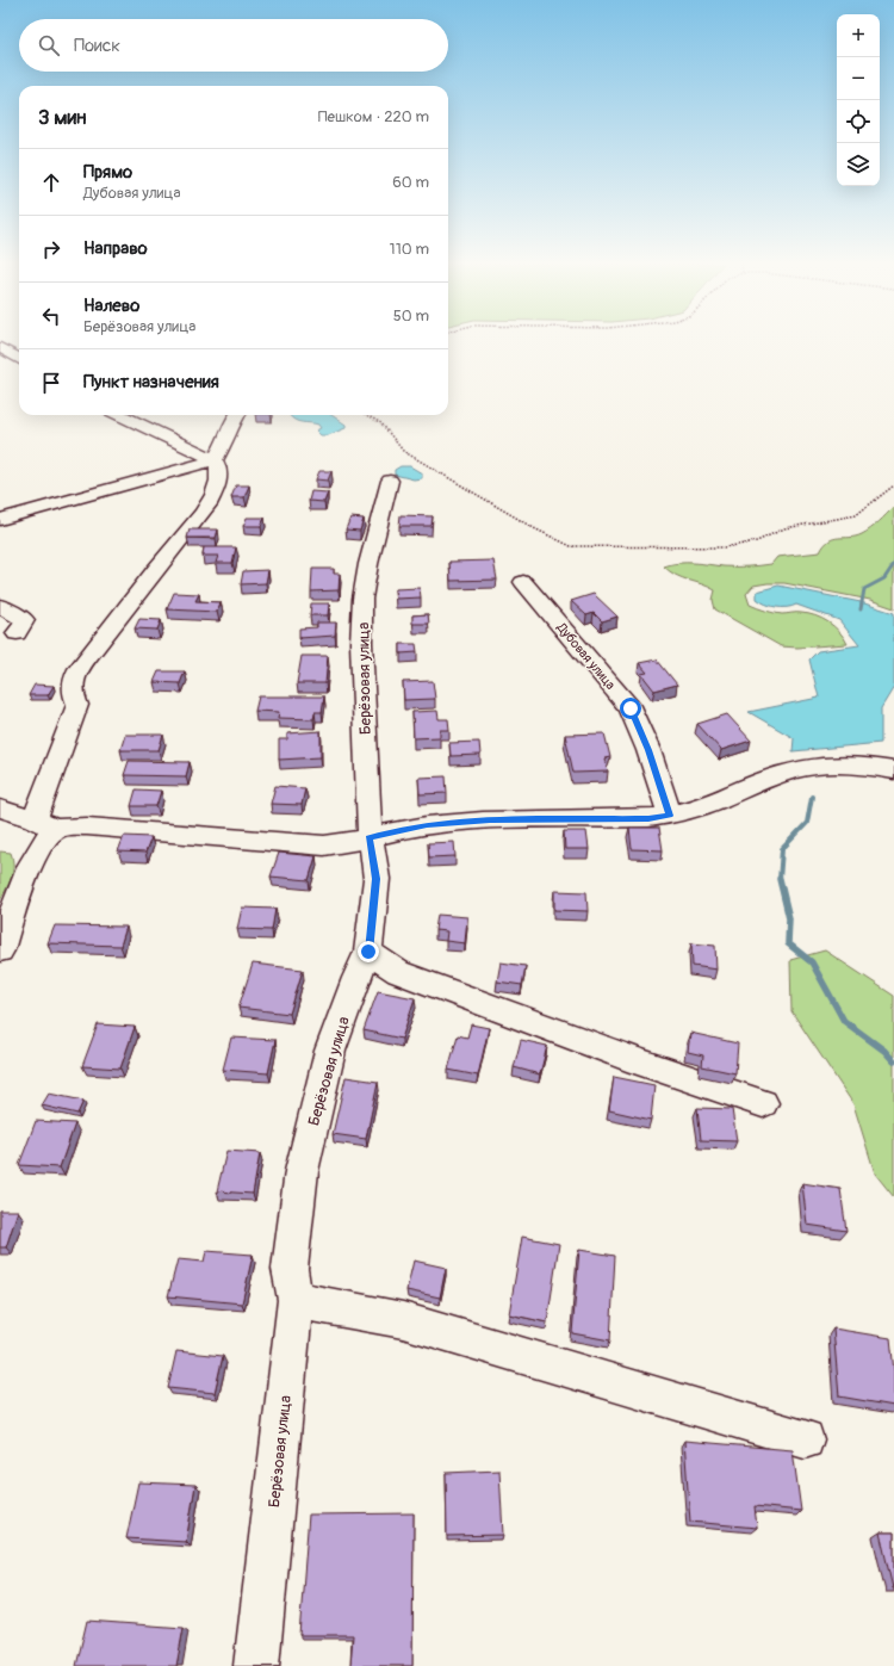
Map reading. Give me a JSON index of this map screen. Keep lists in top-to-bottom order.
{
  "streets": {
    "street": ["Дубовая улица", "Берёзовая улица"]
  },
  "page": {
    "map_buttons": ["+", "−"],
    "search": "Поиск",
    "heading": ["3 мин", "Пешком · 220 m"],
    "list": [
      ["Прямо", "Дубовая улица", "60 m"],
      ["Направо", "110 m"],
      ["Налево", "Берёзовая улица", "50 m"],
      "Пункт назначения"
    ]
  }
}
